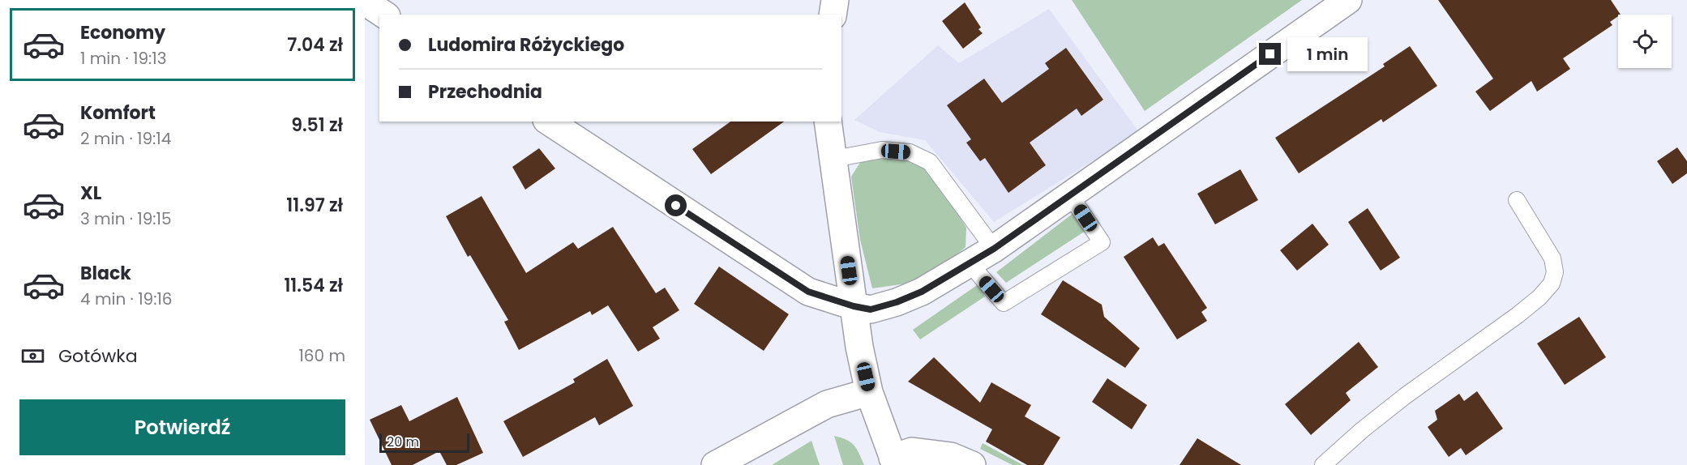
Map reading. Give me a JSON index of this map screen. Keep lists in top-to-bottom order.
{
  "scale_bar": "20 m",
  "page": {
    "list": [
      {
        "name": "Economy",
        "note": "1 min · 19:13",
        "value": "7.04 zł"
      },
      {
        "name": "Komfort",
        "note": "2 min · 19:14",
        "value": "9.51 zł"
      },
      {
        "name": "XL",
        "note": "3 min · 19:15",
        "value": "11.97 zł"
      },
      {
        "name": "Black",
        "note": "4 min · 19:16",
        "value": "11.54 zł"
      }
    ],
    "banner": ["Ludomira Różyckiego", "Przechodnia"],
    "bubble": "1 min",
    "pay": ["Gotówka", "160 m"],
    "buttons": "Potwierdź",
    "scale": "20 m"
  }
}
